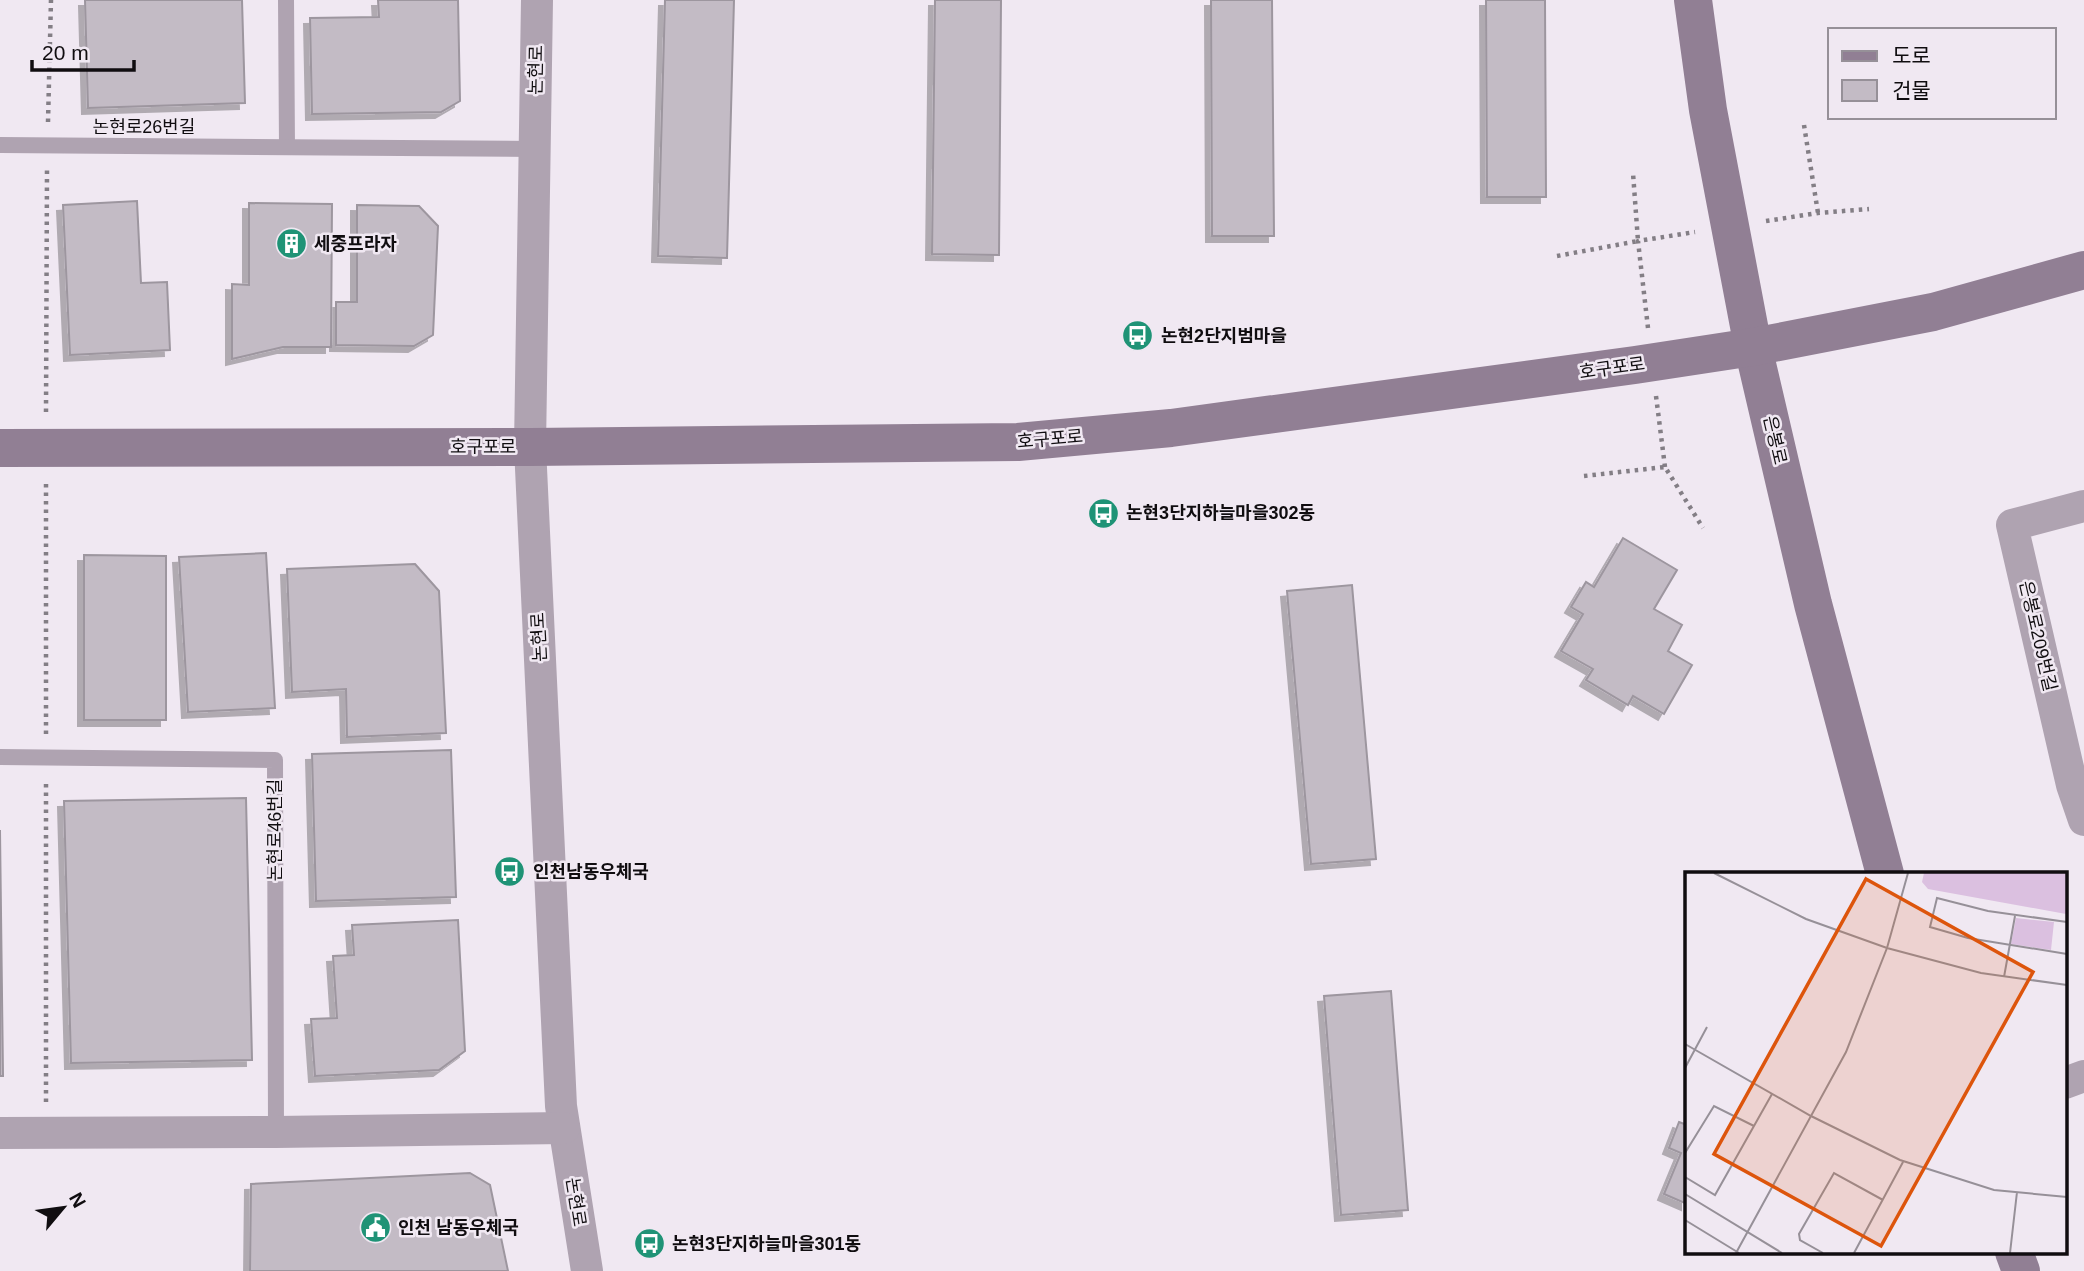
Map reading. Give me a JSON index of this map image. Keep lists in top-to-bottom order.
{
  "streets": {
    "main road": ["호구포로", "은봉로"],
    "street": ["논현로", "은봉로209번길"],
    "lane": ["논현로26번길", "논현로46번길"]
  },
  "crossings": [
    ["논현로", "논현로26번길"],
    ["논현로", "호구포로"],
    ["호구포로", "은봉로"]
  ],
  "places": {
    "building": ["세중프라자"],
    "bus stop": [
      "논현2단지범마을",
      "논현3단지하늘마을302동",
      "인천남동우체국",
      "논현3단지하늘마을301동"
    ],
    "public building": ["인천 남동우체국"]
  },
  "legend": ["도로", "건물"],
  "scale_bar": "20 m",
  "north": "top right"
}
